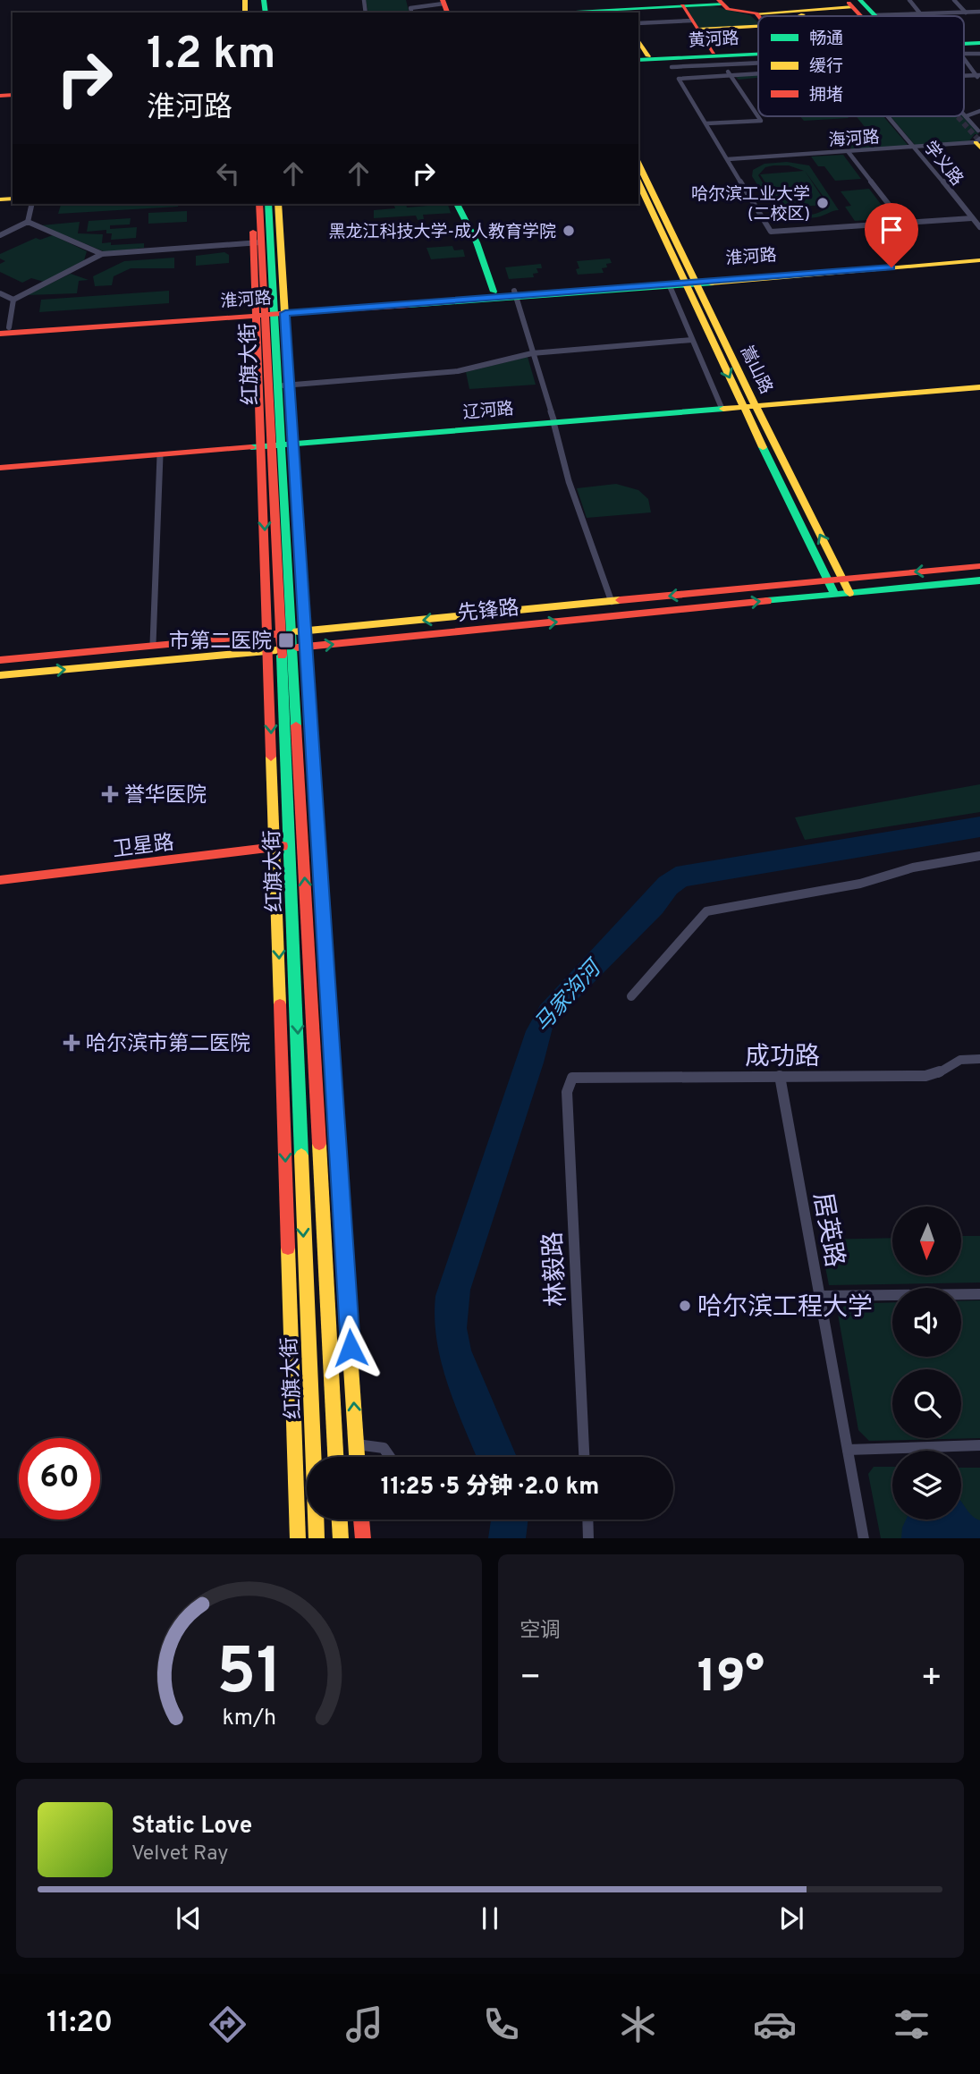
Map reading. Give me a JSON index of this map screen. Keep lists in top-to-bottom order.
{
  "streets": {
    "main road": [
      "黄河路",
      "淮河路",
      "红旗大街",
      "嵩山路",
      "辽河路",
      "先锋路",
      "卫星路"
    ],
    "street": [
      "海河路",
      "学义路",
      "成功路",
      "居英路",
      "林毅路"
    ]
  },
  "crossings": [
    ["海河路", "学义路"],
    ["淮河路", "红旗大街"],
    ["淮河路", "嵩山路"],
    ["红旗大街", "辽河路"],
    ["红旗大街", "先锋路"],
    ["红旗大街", "卫星路"],
    ["嵩山路", "辽河路"],
    ["嵩山路", "先锋路"],
    ["成功路", "居英路"],
    ["成功路", "林毅路"]
  ],
  "water": ["马家沟河"],
  "places": {
    "other": ["哈尔滨工业大学 (二校区)", "黑龙江科技大学-成人教育学院", "哈尔滨工程大学"],
    "transit": ["市第二医院"],
    "health": ["誉华医院", "哈尔滨市第二医院"]
  },
  "legend": ["畅通", "缓行", "拥堵"],
  "north": "bottom",
  "page": {
    "turn": ["1.2 km", "淮河路"],
    "limit": "60",
    "trip": "11:25 · 5 分钟 · 2.0 km",
    "tile": "空调",
    "heat": ["−", "19°", "+"],
    "song": ["Static Love", "Velvet Ray"],
    "tabs": "11:20",
    "gauge": ["51", "km/h"]
  }
}
